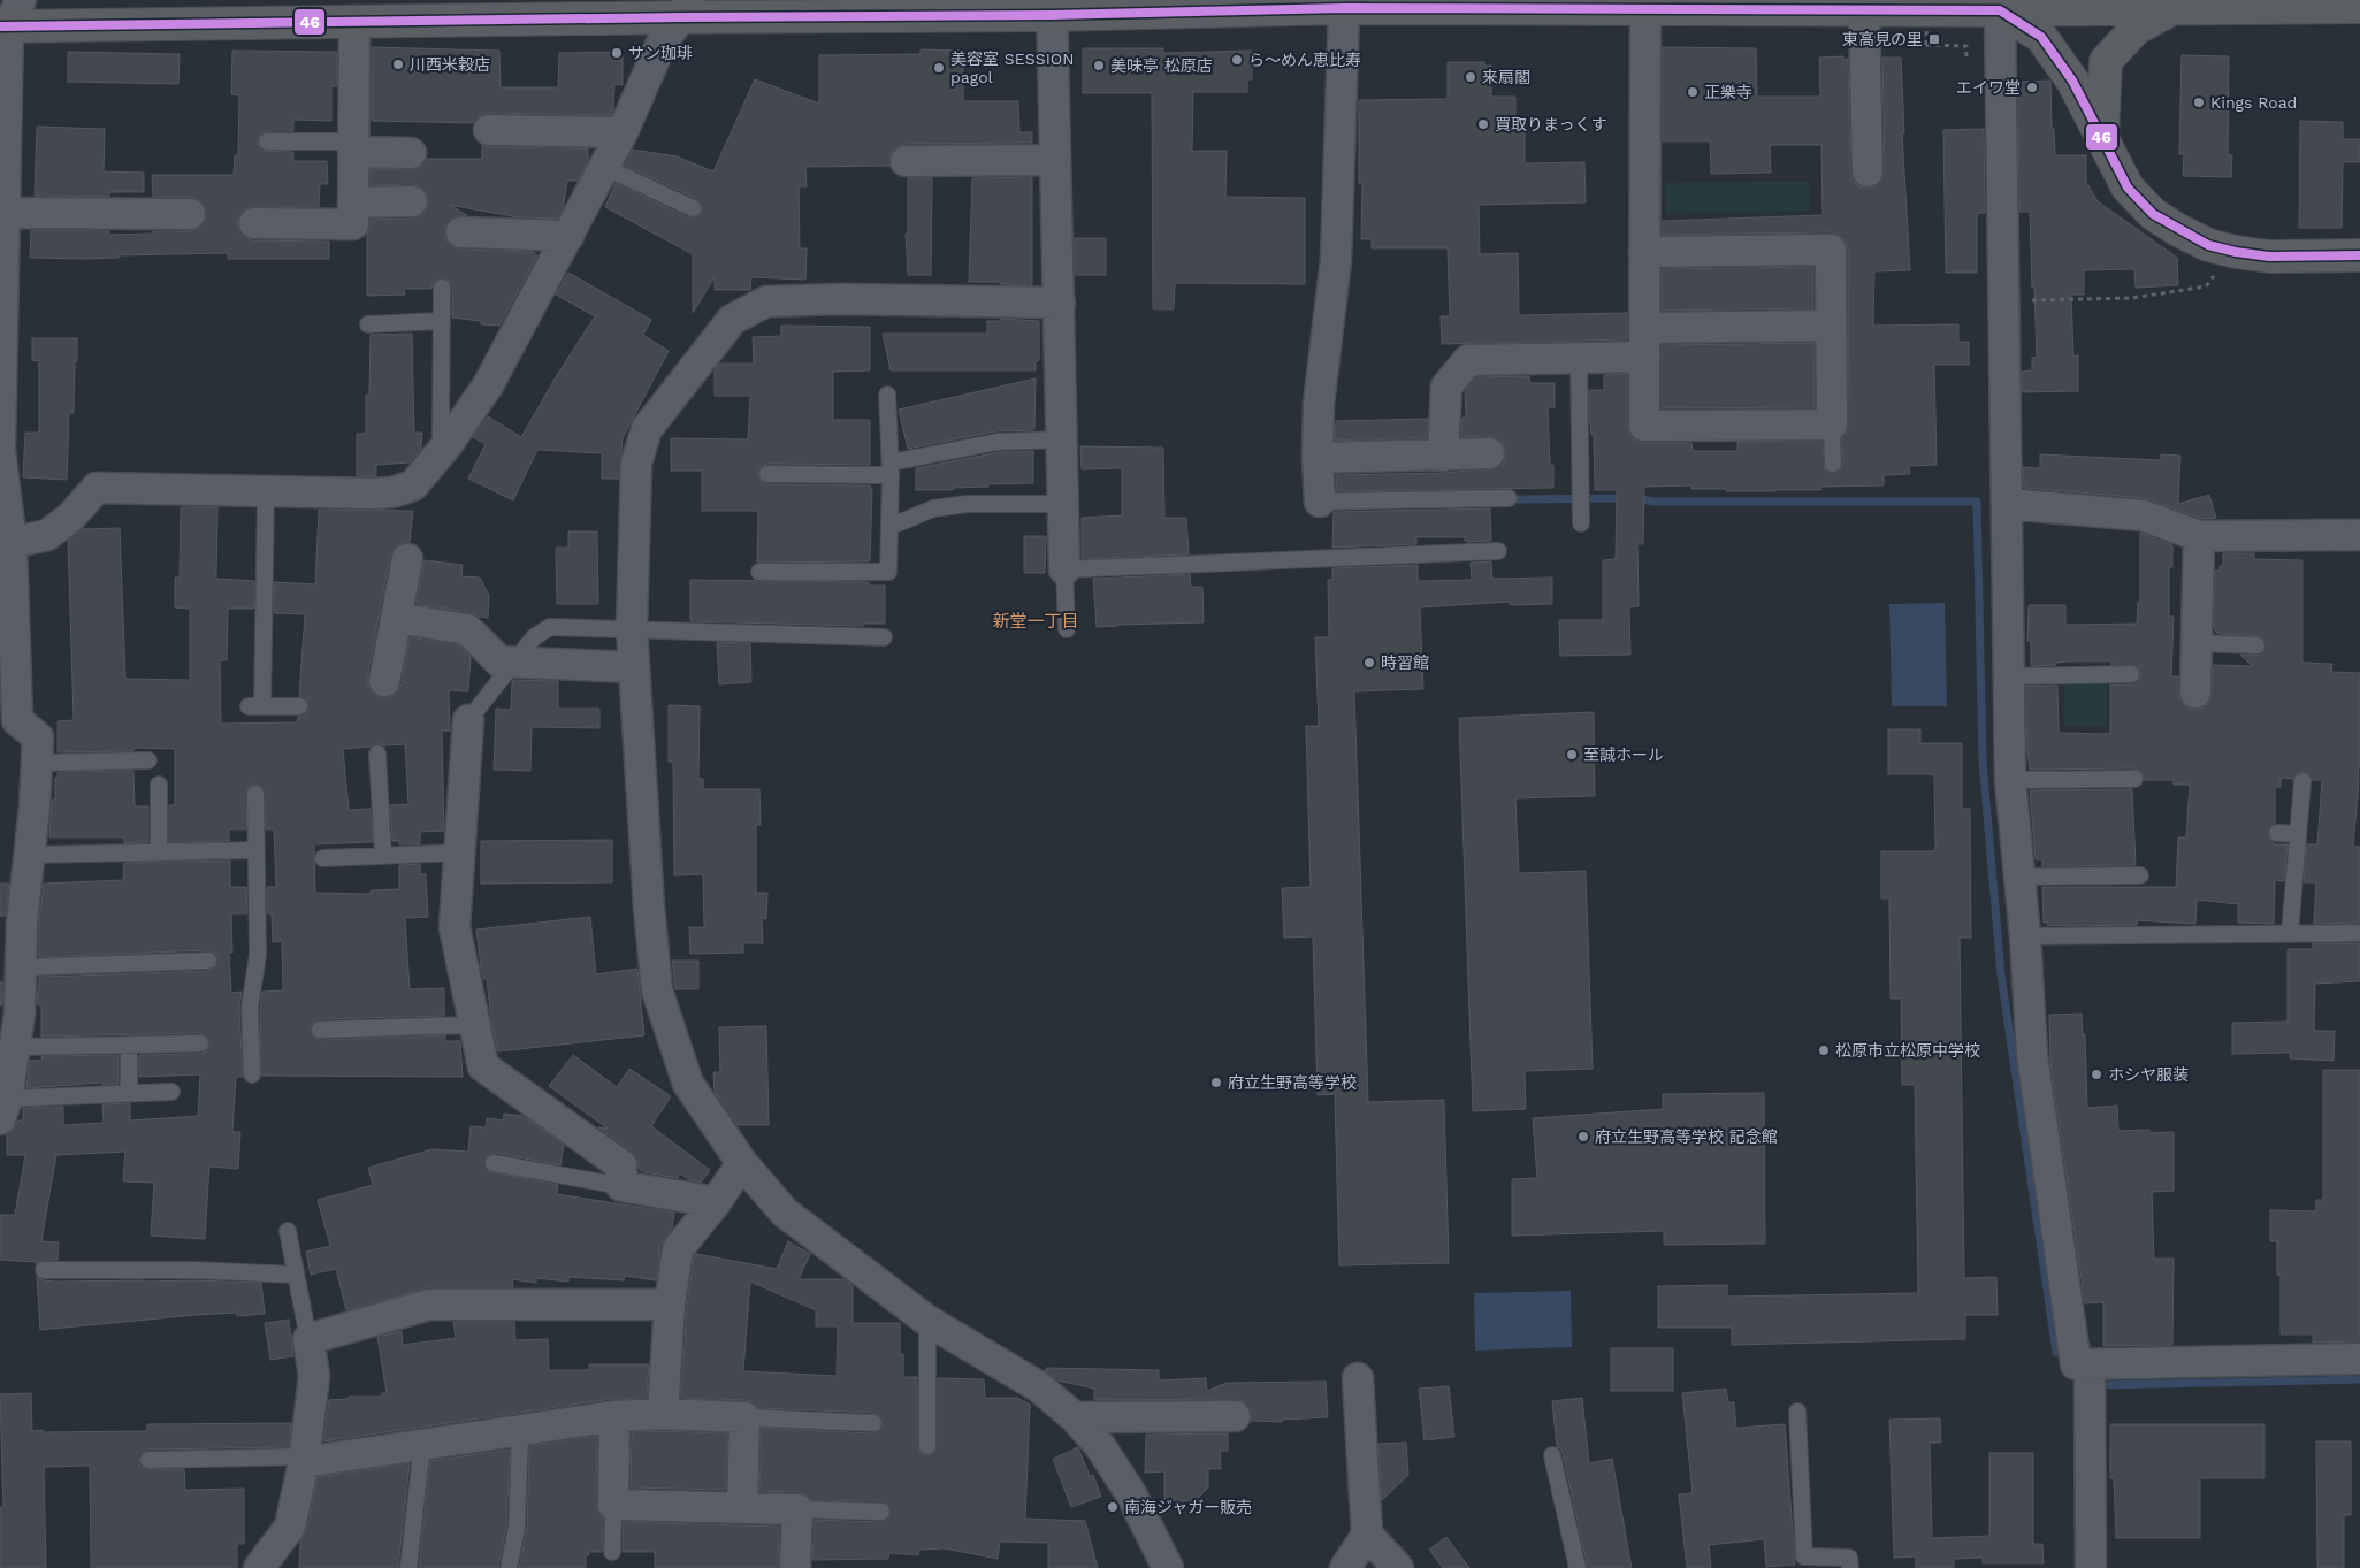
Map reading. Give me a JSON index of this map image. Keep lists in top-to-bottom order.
{
  "districts": ["新堂一丁目"],
  "places": {
    "transit": ["東高見の里"],
    "other": [
      "サン珈琲",
      "ら～めん恵比寿",
      "川西米穀店",
      "美味亭 松原店",
      "美容室 SESSION pagol",
      "来扇閣",
      "エイワ堂",
      "正樂寺",
      "Kings Road",
      "買取りまっくす",
      "時習館",
      "至誠ホール",
      "松原市立松原中学校",
      "ホシヤ服装",
      "府立生野高等学校",
      "府立生野高等学校 記念館",
      "南海ジャガー販売"
    ]
  },
  "lines": ["transit line 46"]
}
